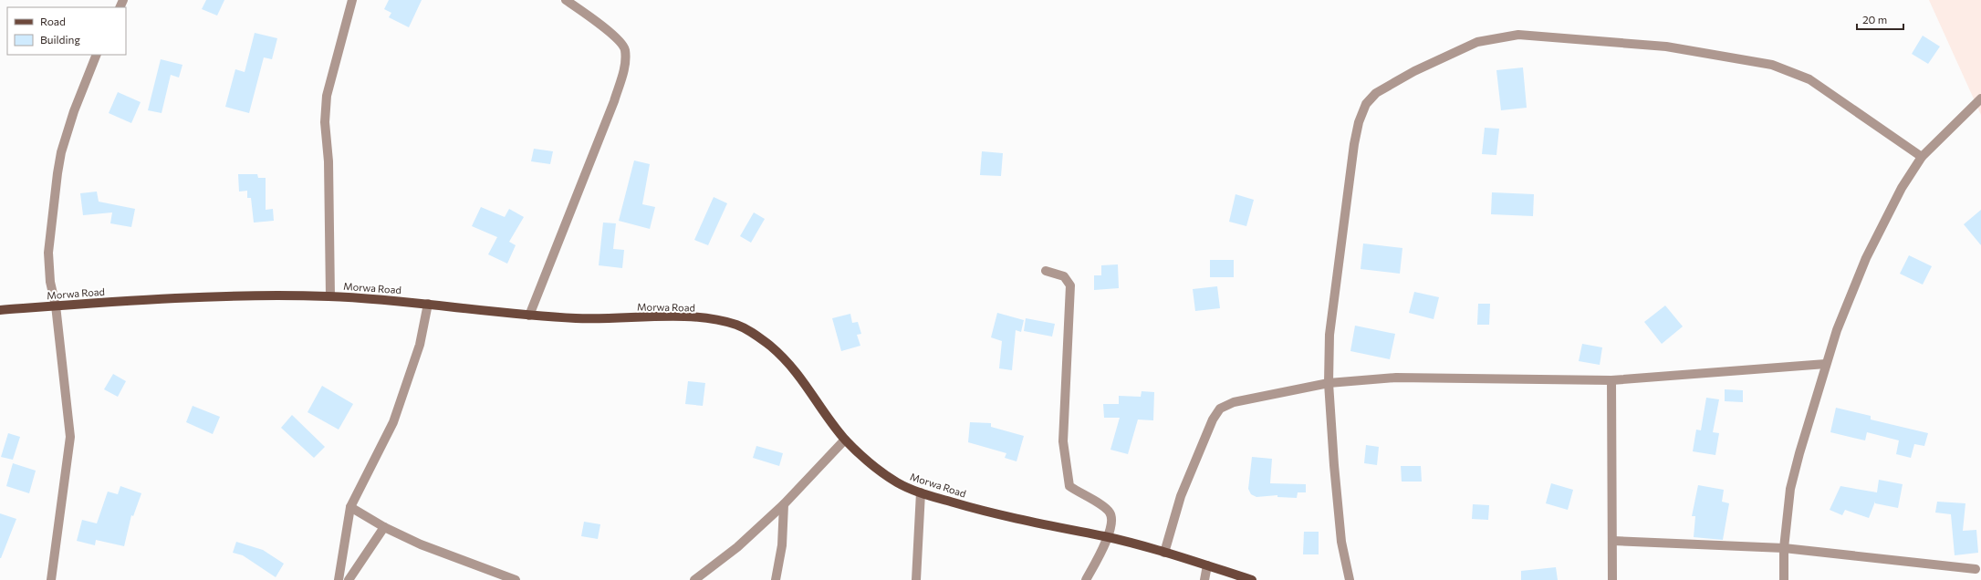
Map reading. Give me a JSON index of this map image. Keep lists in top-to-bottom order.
{
  "streets": {
    "main road": ["Morwa Road"]
  },
  "legend": ["Road", "Building"],
  "scale_bar": "20 m"
}
